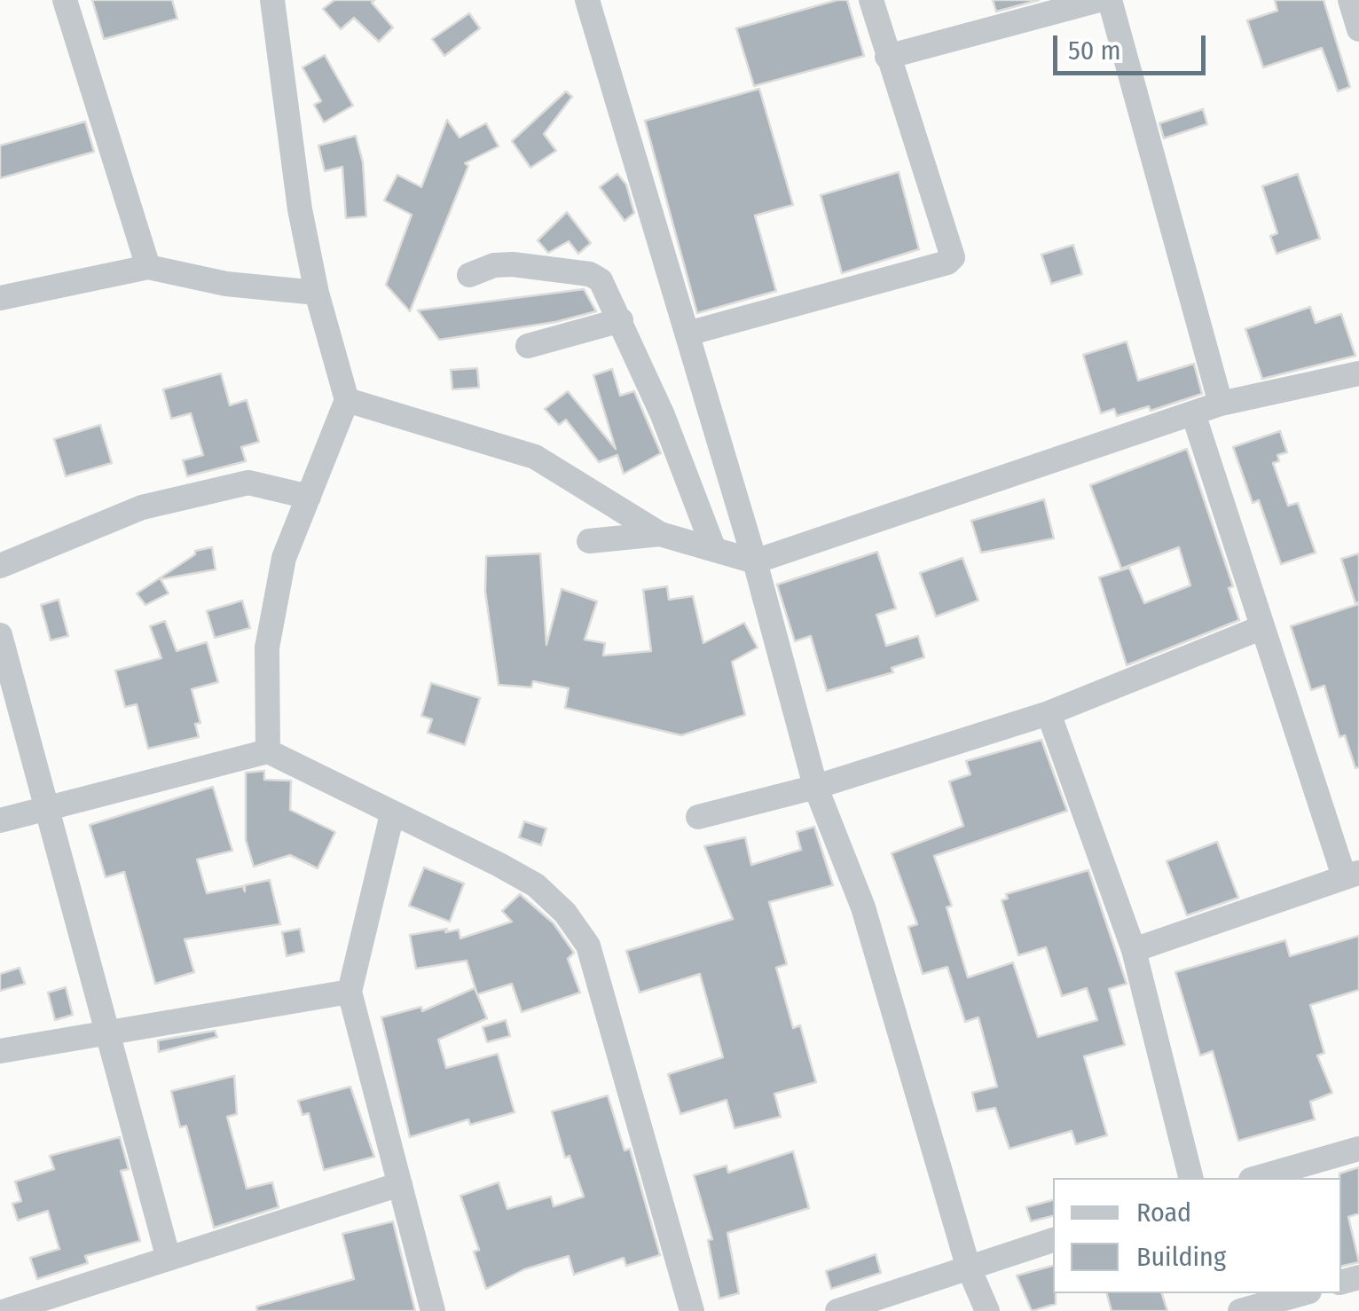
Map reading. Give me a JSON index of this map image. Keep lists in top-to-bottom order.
{
  "legend": ["Road", "Building"],
  "scale_bar": "50 m"
}
